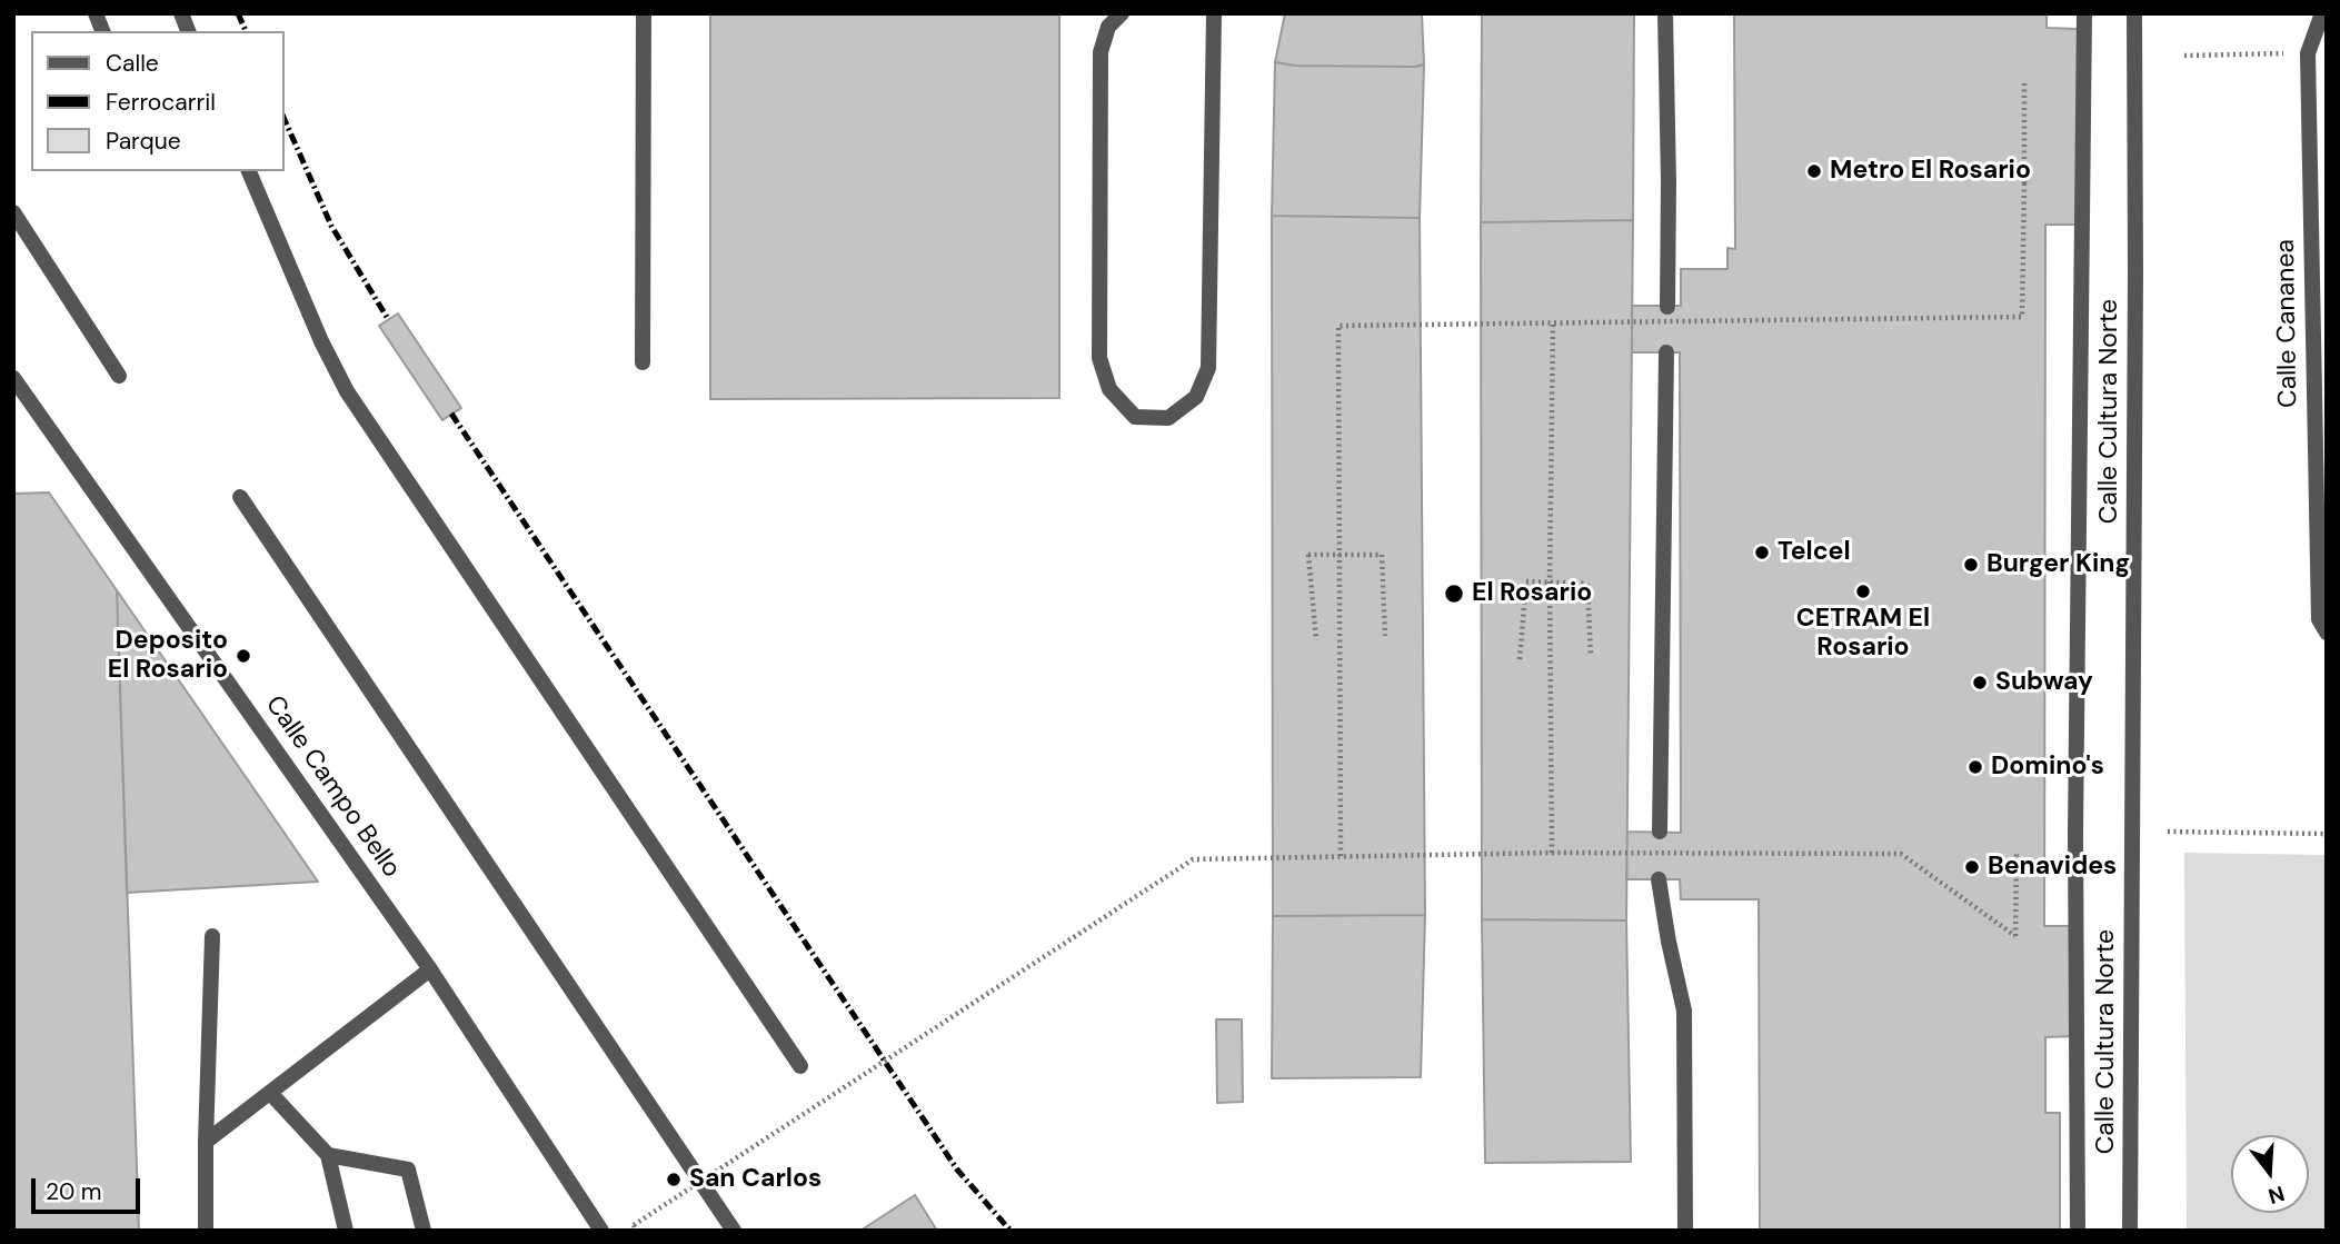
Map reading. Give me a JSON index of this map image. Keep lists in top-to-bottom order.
{
  "streets": {
    "street": ["Calle Cananea", "Calle Cultura Norte", "Calle Campo Bello"]
  },
  "places": [
    "Metro El Rosario",
    "Telcel",
    "Burger King",
    "CETRAM El Rosario",
    "El Rosario",
    "Deposito El Rosario",
    "Subway",
    "Domino's",
    "Benavides",
    "San Carlos"
  ],
  "legend": ["Calle", "Ferrocarril", "Parque"],
  "scale_bar": "20 m",
  "north": "bottom"
}
